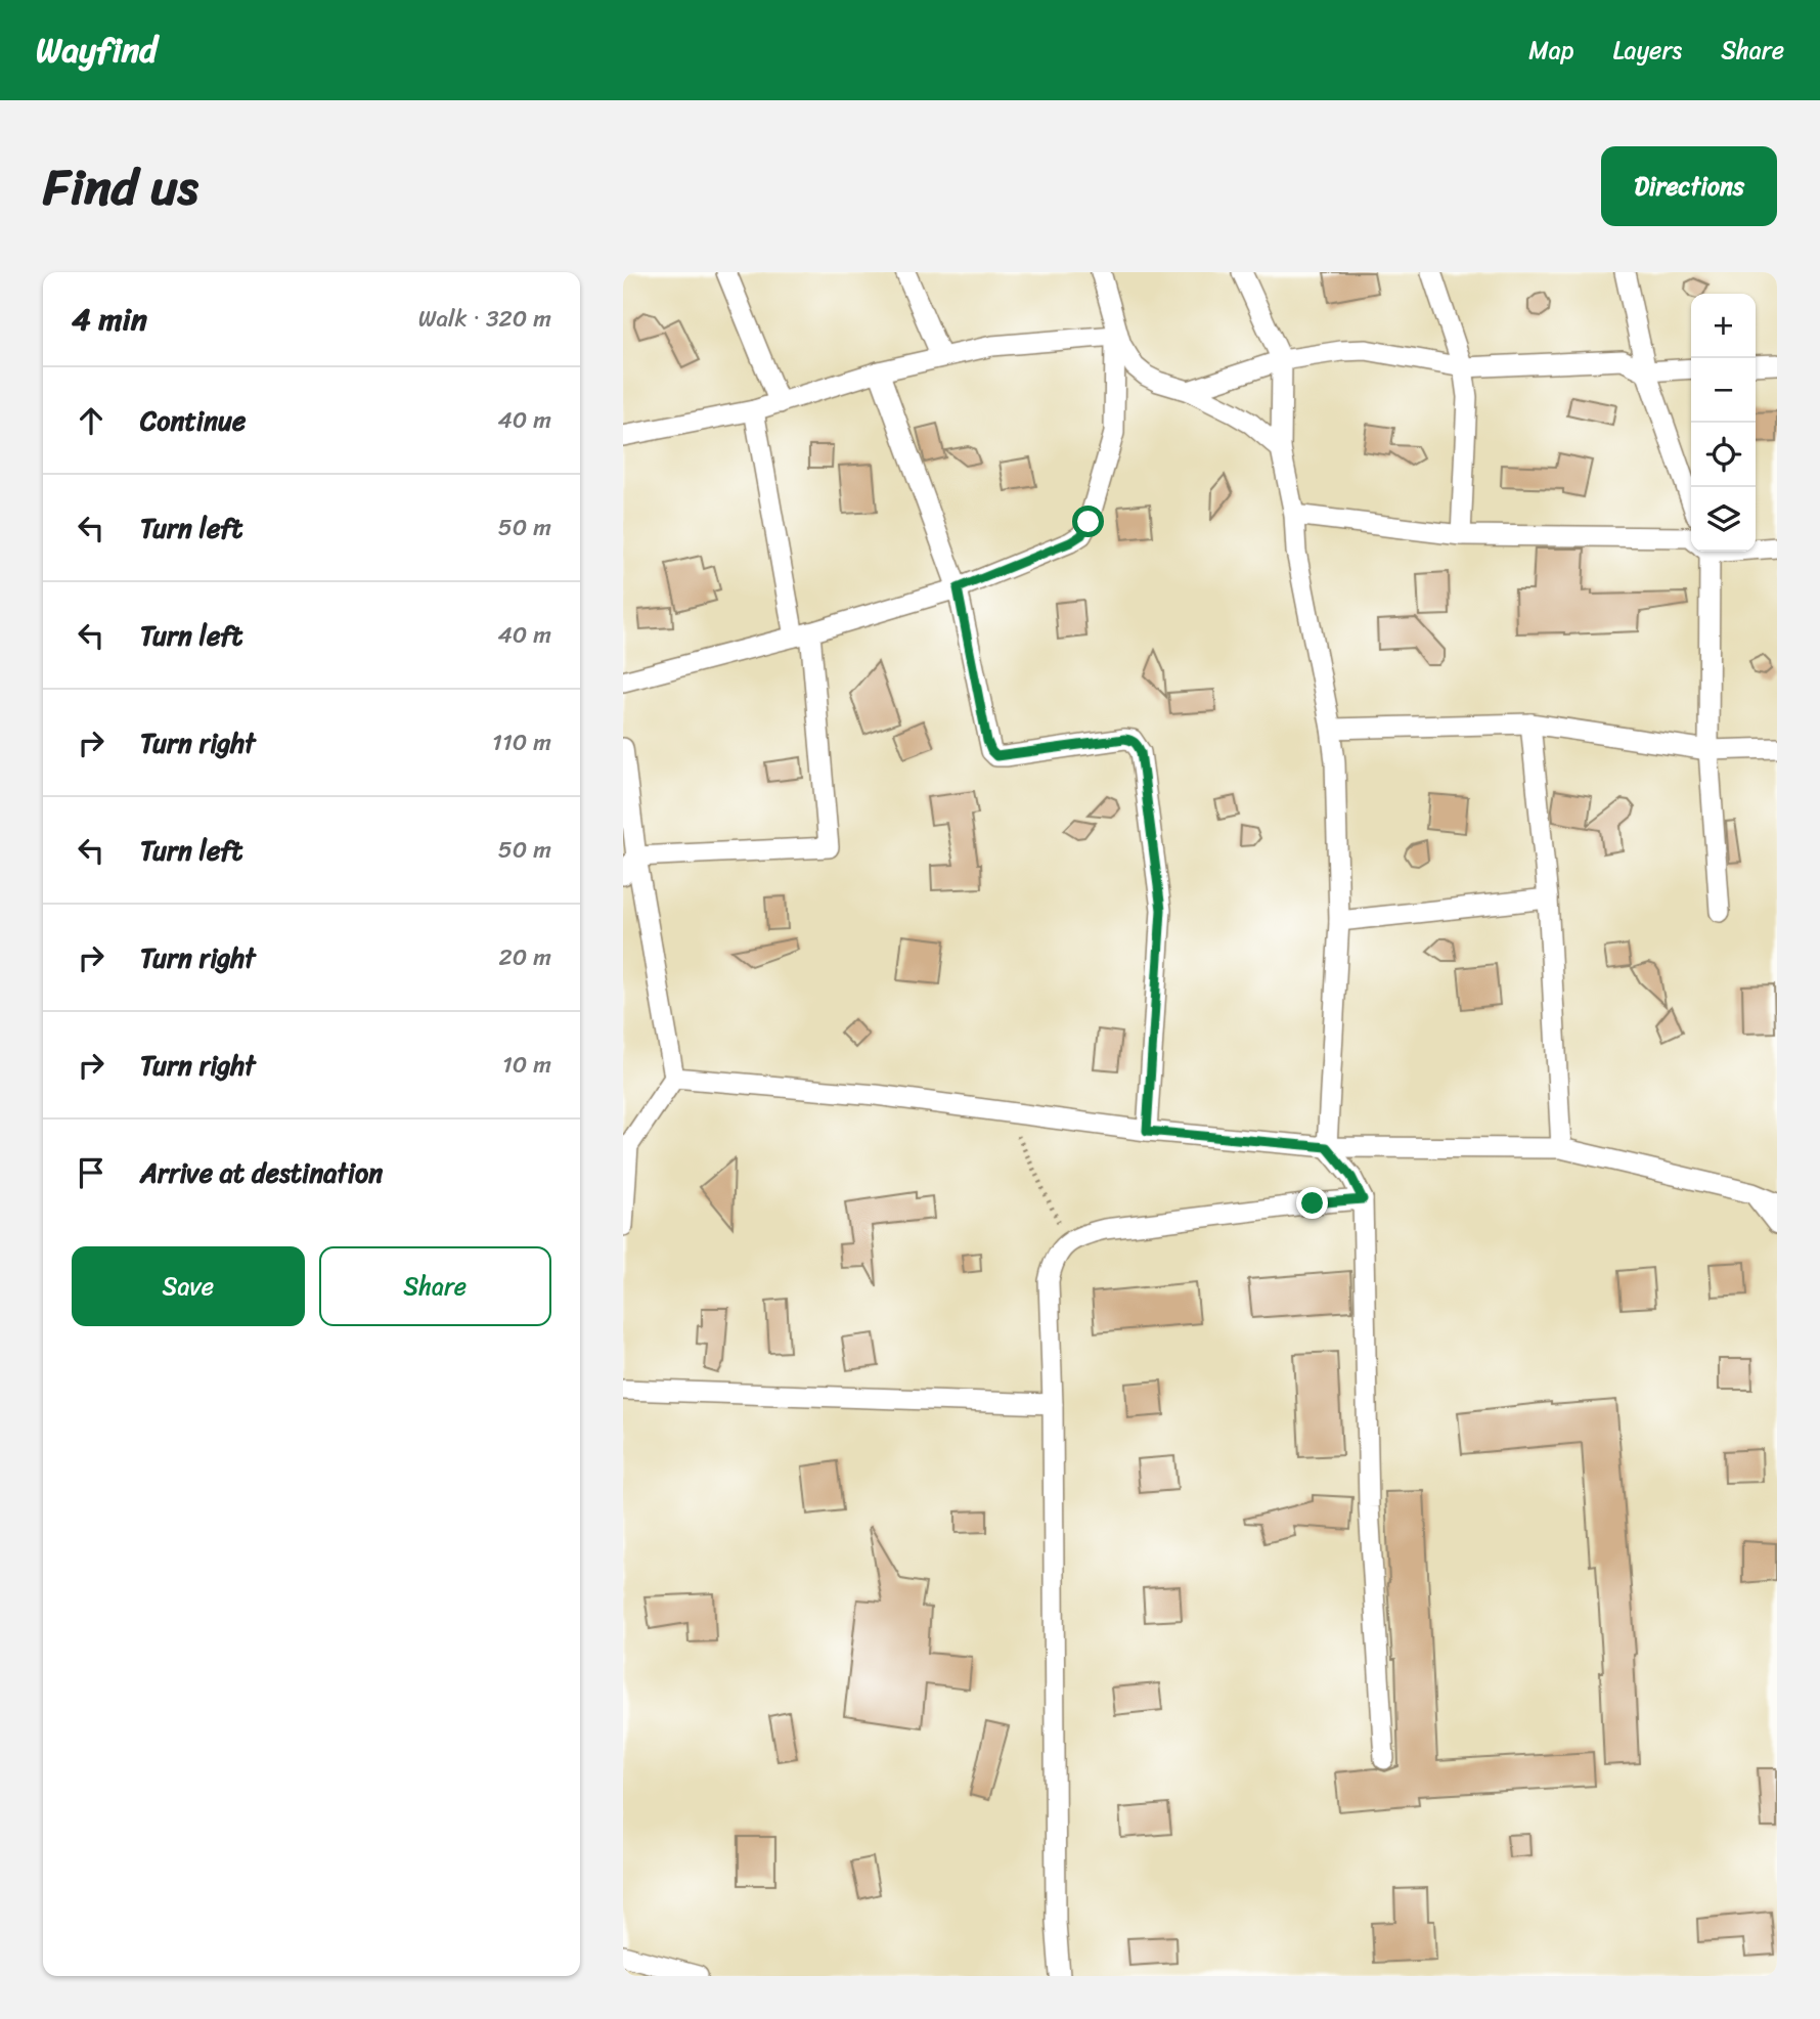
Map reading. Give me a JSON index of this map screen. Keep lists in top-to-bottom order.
{
  "page": {
    "header": "Wayfind",
    "nav": ["Map", "Layers", "Share"],
    "title": "Find us",
    "buttons": [
      "Directions",
      ["Save", "Share"]
    ],
    "heading": ["4 min", "Walk · 320 m"],
    "map_buttons": ["+", "−"],
    "list": [
      ["Continue", "40 m"],
      ["Turn left", "50 m"],
      ["Turn left", "40 m"],
      ["Turn right", "110 m"],
      ["Turn left", "50 m"],
      ["Turn right", "20 m"],
      ["Turn right", "10 m"],
      "Arrive at destination"
    ]
  }
}
